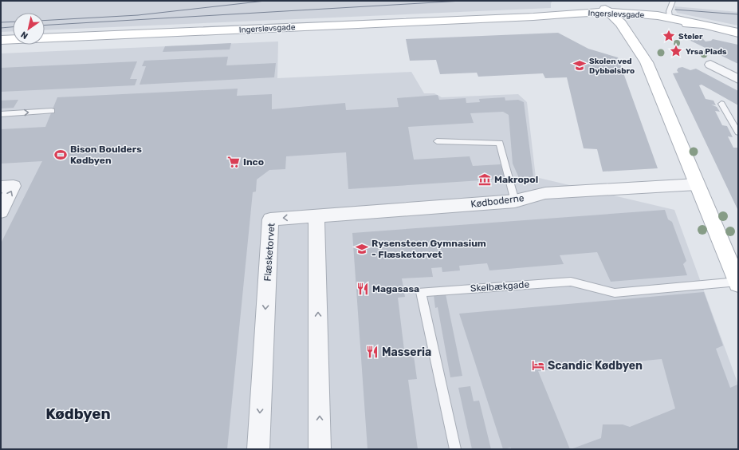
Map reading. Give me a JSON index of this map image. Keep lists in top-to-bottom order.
{
  "streets": {
    "street": [
      "Ingerslevsgade",
      "Kødboderne",
      "Flæsketorvet",
      "Skelbækgade"
    ]
  },
  "crossings": [
    ["Ingerslevsgade", "Skelbækgade"],
    ["Kødboderne", "Flæsketorvet"],
    ["Kødboderne", "Skelbækgade"]
  ],
  "districts": ["Kødbyen"],
  "places": {
    "place": ["Steler", "Yrsa Plads"],
    "school or university": ["Skolen ved Dybbølsbro", "Rysensteen Gymnasium - Flæsketorvet"],
    "sports": ["Bison Boulders Kødbyen"],
    "supermarket": ["Inco"],
    "museum": ["Makropol"],
    "restaurant": ["Magasasa", "Masseria"],
    "hotel": ["Scandic Kødbyen"]
  },
  "north": "bottom left"
}
